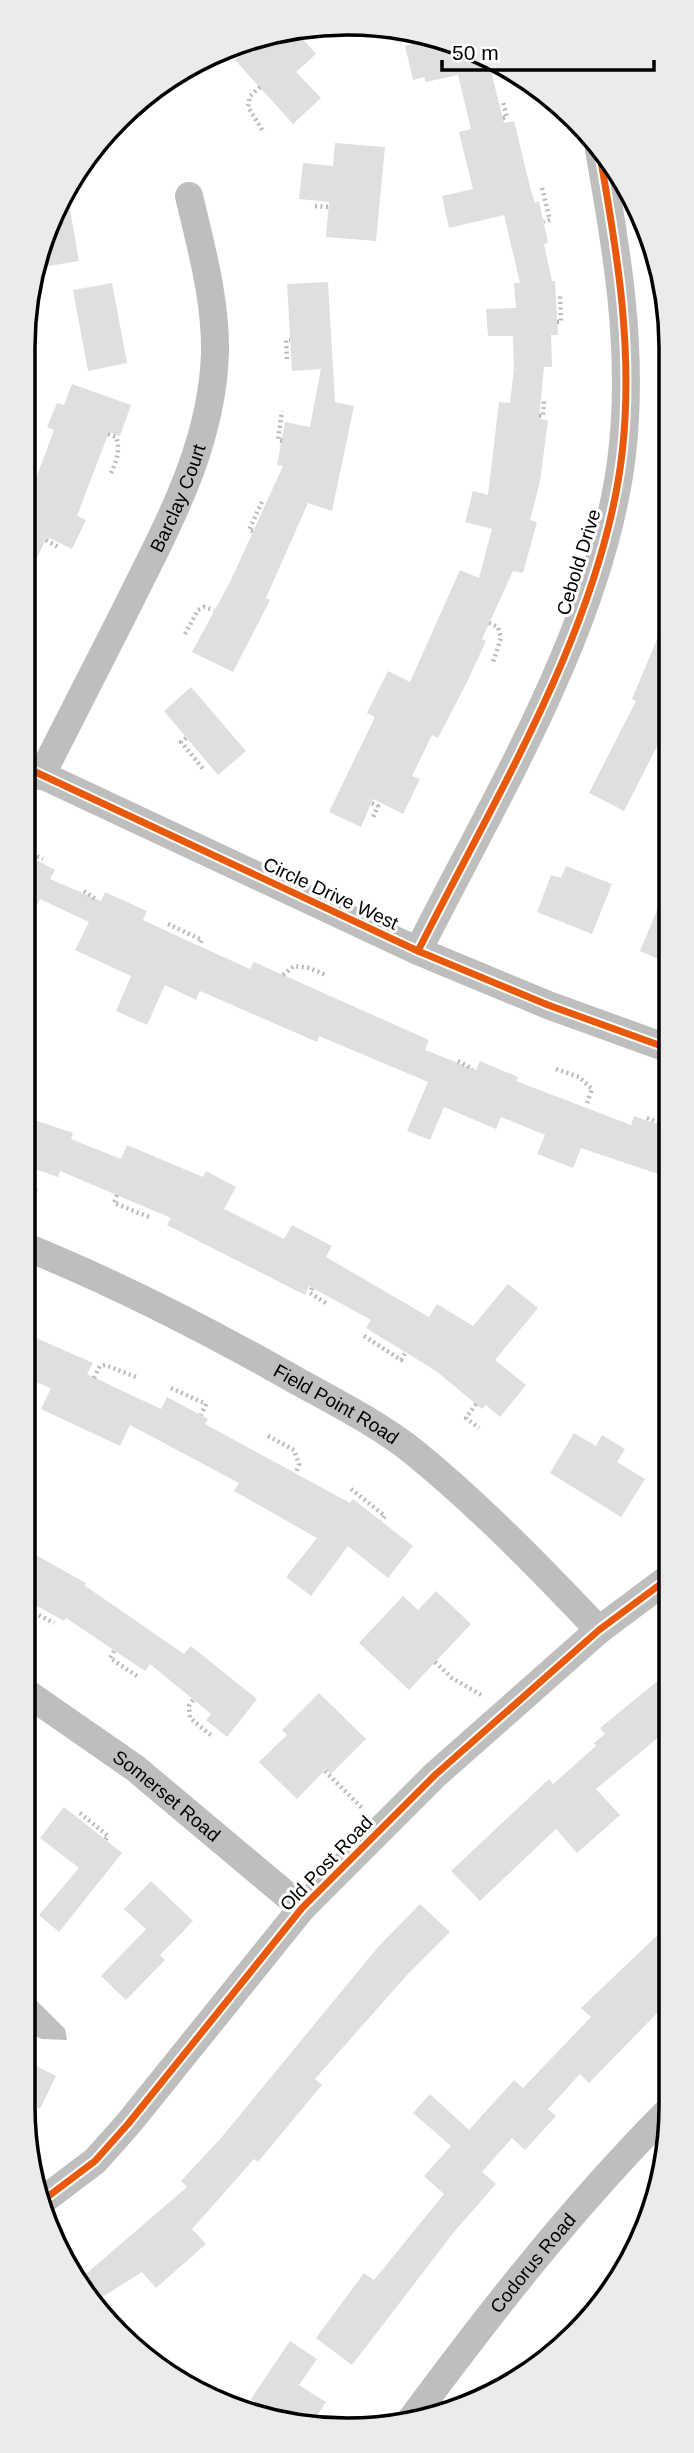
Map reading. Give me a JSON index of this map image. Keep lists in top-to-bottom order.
{
  "streets": {
    "street": [
      "Barclay Court",
      "Cebold Drive",
      "Circle Drive West",
      "Field Point Road",
      "Somerset Road",
      "Old Post Road",
      "Codorus Road"
    ]
  },
  "crossings": [
    ["Cebold Drive", "Circle Drive West"],
    ["Field Point Road", "Old Post Road"],
    ["Somerset Road", "Old Post Road"]
  ],
  "scale_bar": "50 m"
}
